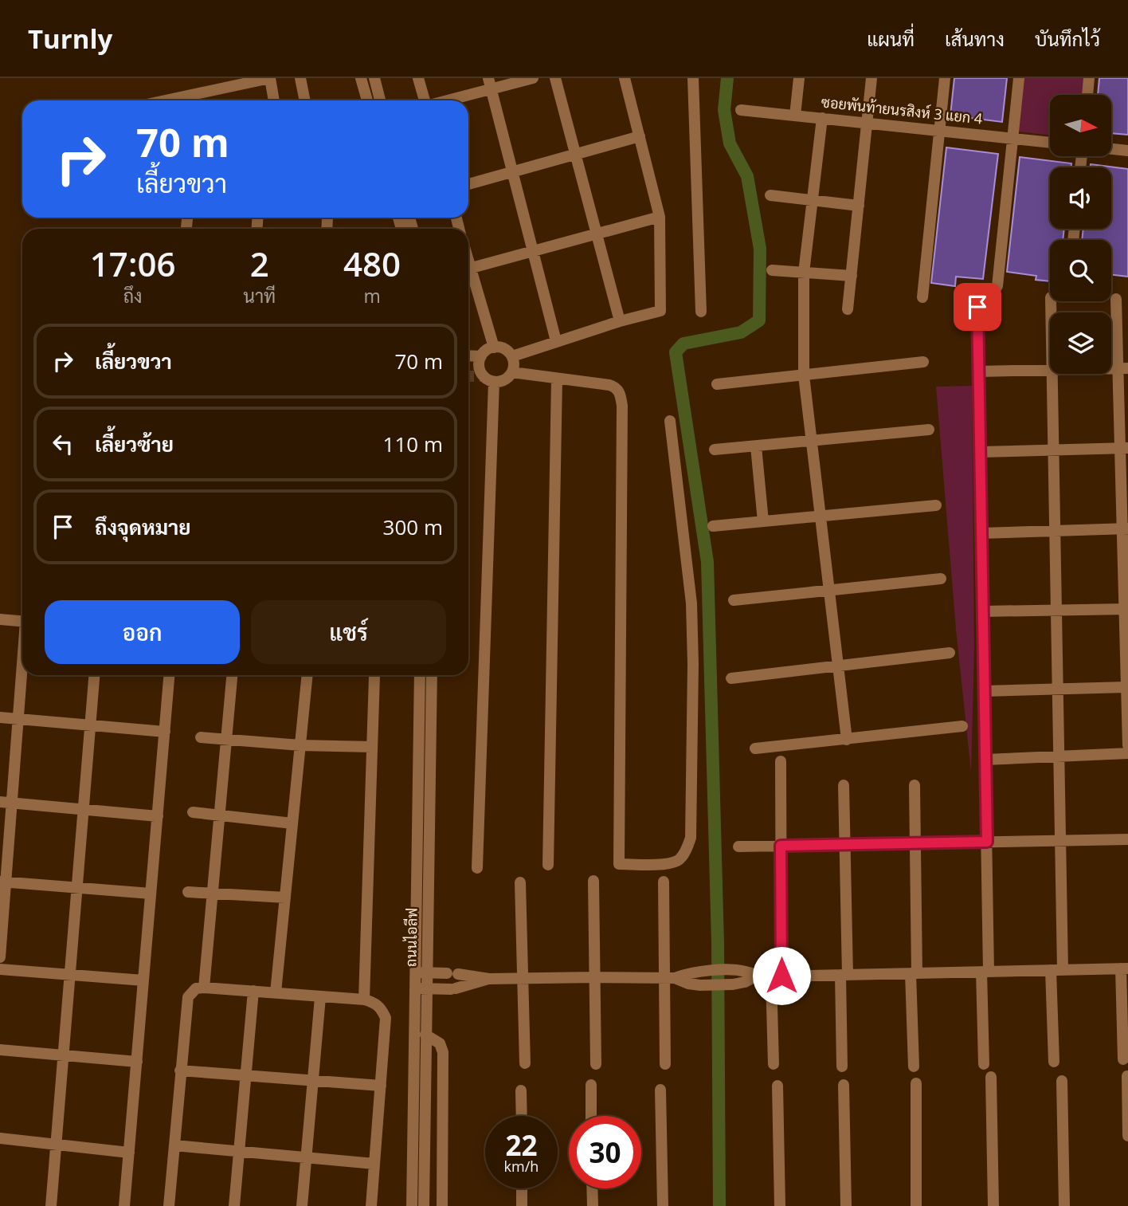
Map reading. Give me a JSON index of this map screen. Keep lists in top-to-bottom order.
{
  "streets": {
    "street": ["ซอยพันท้ายนรสิงห์ 3 แยก 4", "ถนนไอลีฟ"]
  },
  "north": "right",
  "page": {
    "header": "Turnly",
    "nav": ["แผนที่", "เส้นทาง", "บันทึกไว้"],
    "turn": ["70 m", "เลี้ยวขวา"],
    "eta": [
      "17:06",
      "ถึง",
      "2",
      "นาที",
      "480",
      "m"
    ],
    "list": [
      {
        "name": "เลี้ยวขวา",
        "value": "70 m"
      },
      {
        "name": "เลี้ยวซ้าย",
        "value": "110 m"
      },
      {
        "name": "ถึงจุดหมาย",
        "value": "300 m"
      }
    ],
    "buttons": ["ออก", "แชร์"],
    "speed": "22 km/h",
    "limit": "30"
  }
}
